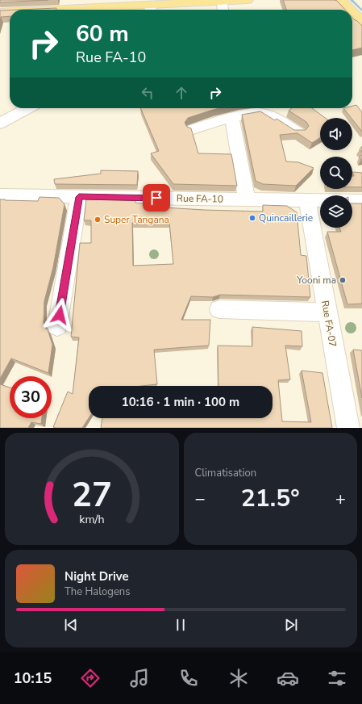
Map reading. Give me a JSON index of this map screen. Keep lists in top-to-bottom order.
{
  "streets": {
    "street": ["Rue FA-10", "Rue FA-07"]
  },
  "crossings": [
    ["Rue FA-10", "Rue FA-07"]
  ],
  "places": ["Quincaillerie", "Super Tangana", "Yooni ma"],
  "page": {
    "turn": ["60 m", "Rue FA-10"],
    "limit": "30",
    "trip": "10:16 · 1 min · 100 m",
    "tile": "Climatisation",
    "heat": ["−", "21.5°", "+"],
    "song": ["Night Drive", "The Halogens"],
    "tabs": "10:15",
    "gauge": ["27", "km/h"]
  }
}
